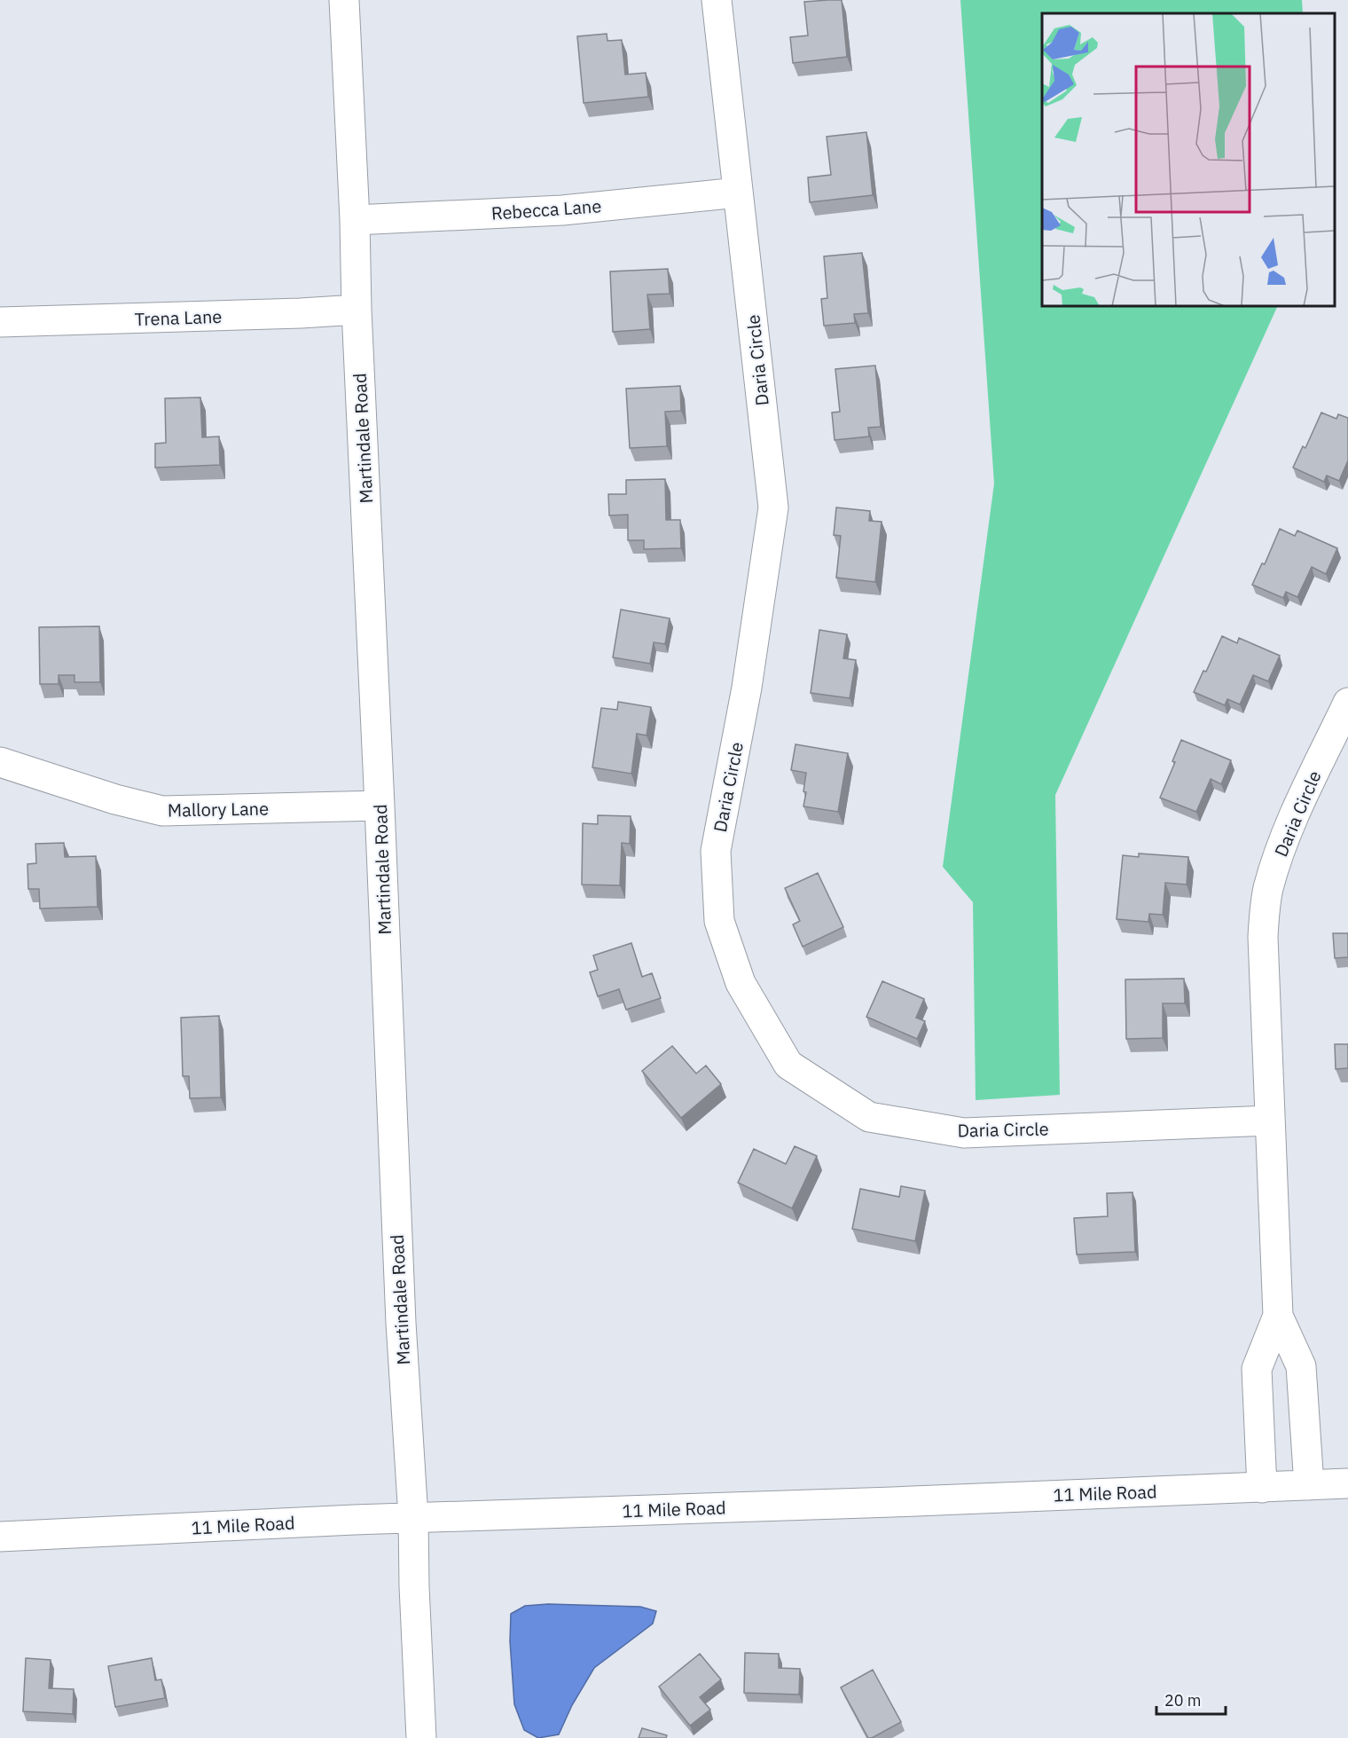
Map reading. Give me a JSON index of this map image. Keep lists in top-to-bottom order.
{
  "streets": {
    "street": [
      "Rebecca Lane",
      "Trena Lane",
      "Daria Circle",
      "Martindale Road",
      "Mallory Lane",
      "11 Mile Road"
    ]
  },
  "crossings": [
    ["Rebecca Lane", "Daria Circle"],
    ["Rebecca Lane", "Martindale Road"],
    ["Trena Lane", "Martindale Road"],
    ["Daria Circle", "11 Mile Road"],
    ["Martindale Road", "Mallory Lane"],
    ["Martindale Road", "11 Mile Road"]
  ],
  "scale_bar": "20 m"
}
